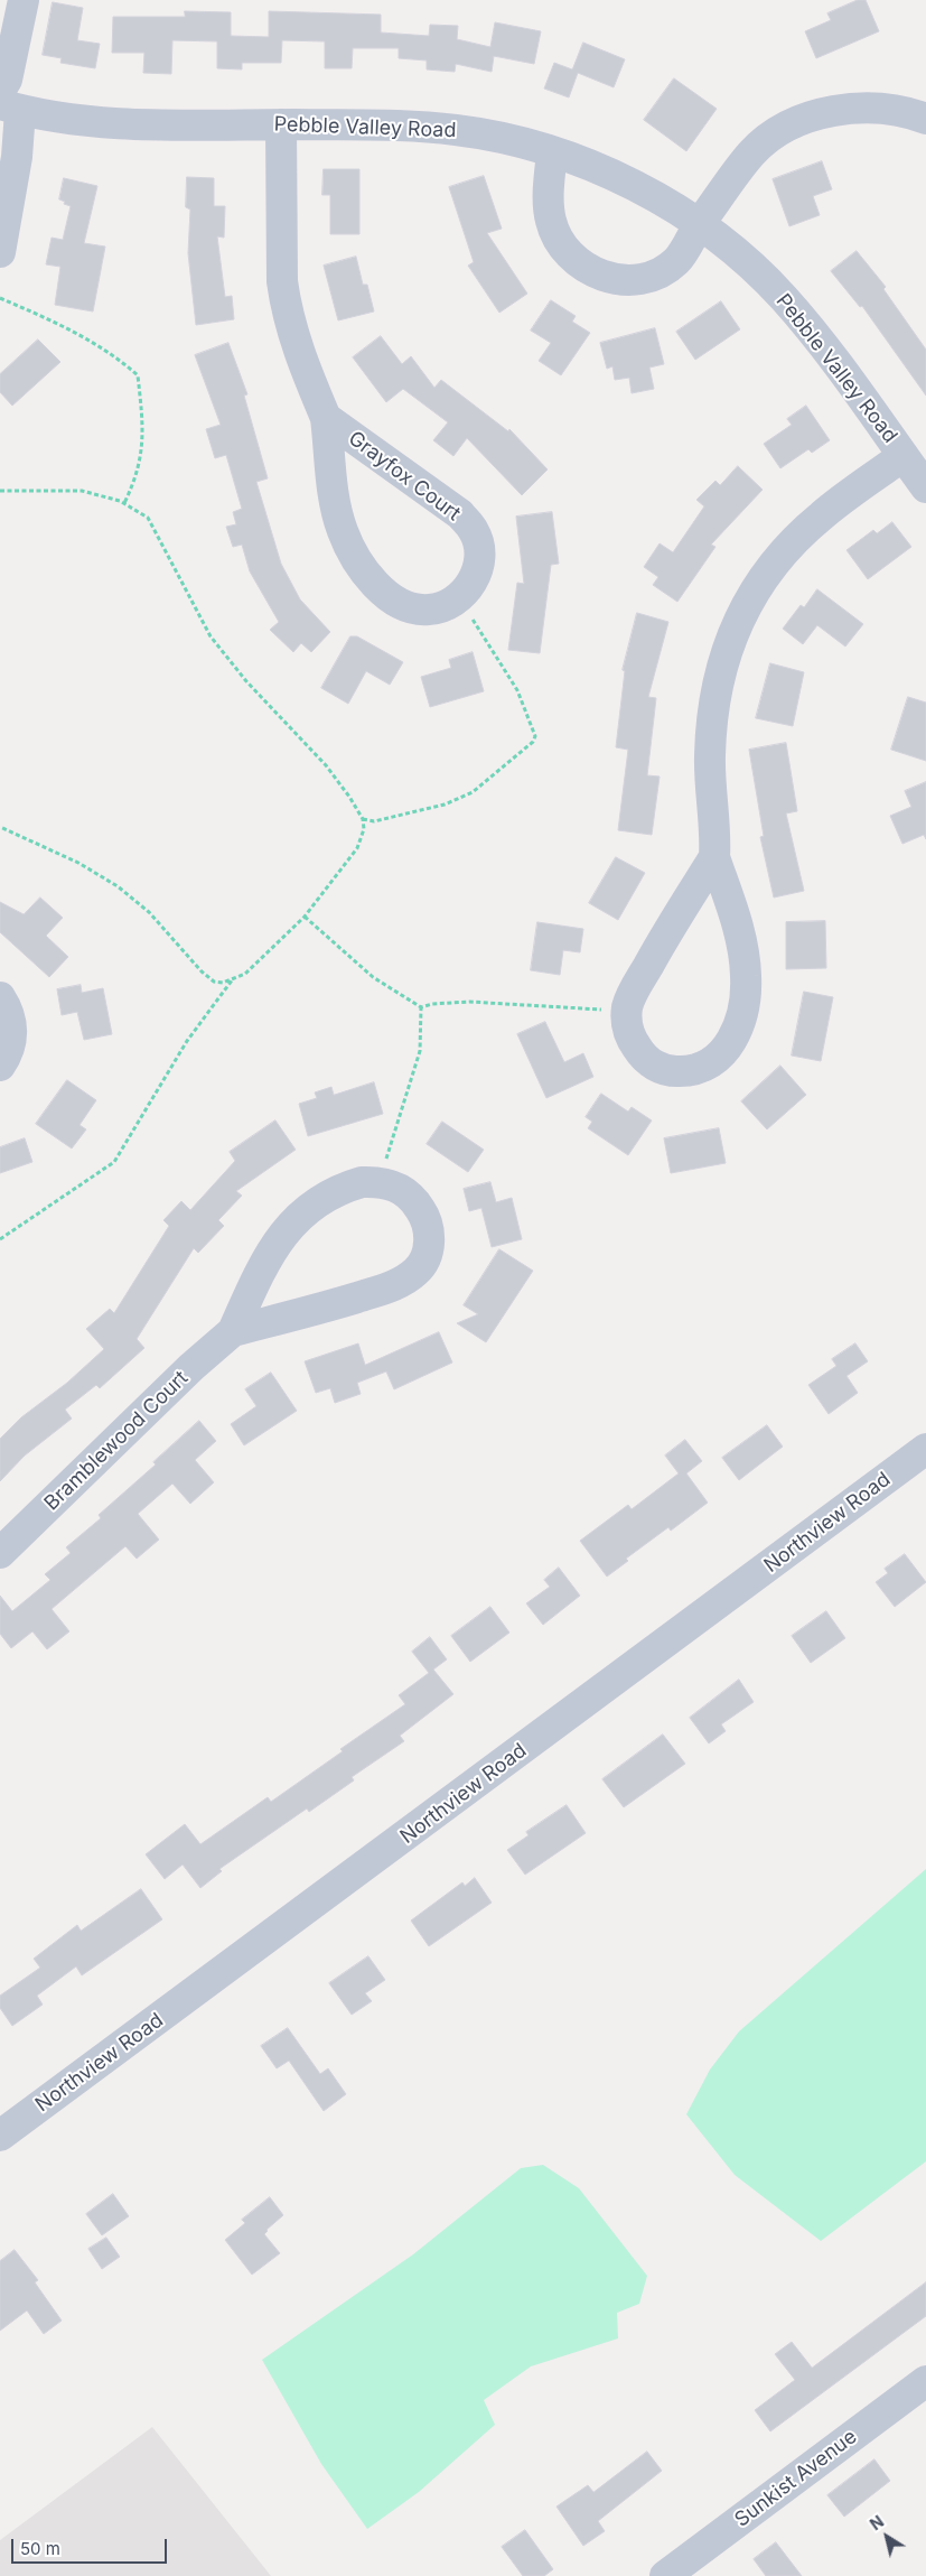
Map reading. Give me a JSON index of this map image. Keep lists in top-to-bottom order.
{
  "streets": {
    "street": [
      "Pebble Valley Road",
      "Grayfox Court",
      "Bramblewood Court",
      "Northview Road",
      "Sunkist Avenue"
    ]
  },
  "crossings": [
    ["Pebble Valley Road", "Grayfox Court"]
  ],
  "scale_bar": "50 m",
  "north": "top left"
}
